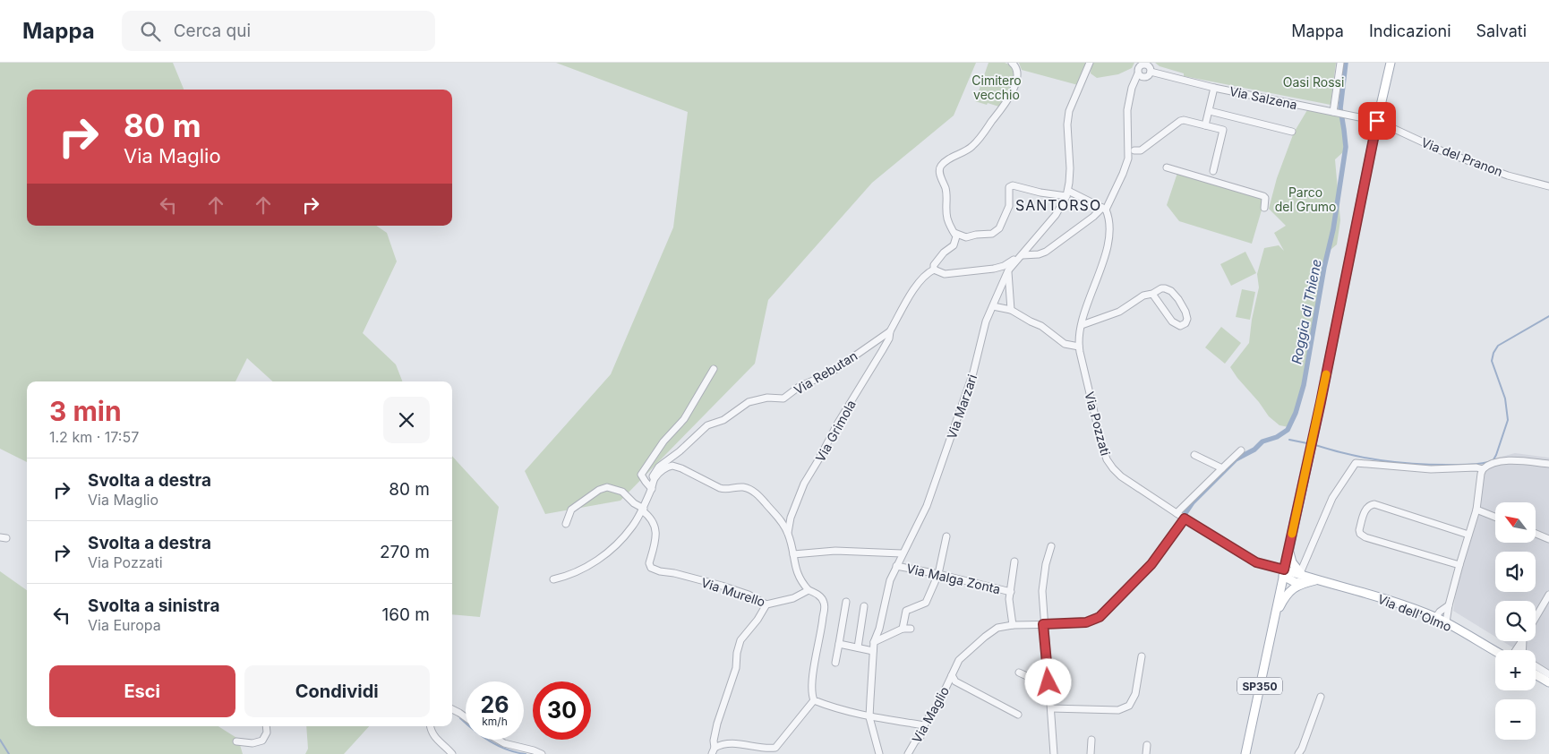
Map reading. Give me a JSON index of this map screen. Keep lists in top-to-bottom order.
{
  "streets": {
    "main road": ["Via dell'Olmo", "SP350"],
    "street": [
      "Via Salzena",
      "Via del Pranon",
      "Via Rebutan",
      "Via Marzari",
      "Via Pozzati",
      "Via Grimola",
      "Via Malga Zonta",
      "Via Murello",
      "Via Maglio"
    ]
  },
  "crossings": [
    ["Via Salzena", "Via del Pranon"],
    ["Via Salzena", "SP350"],
    ["Via del Pranon", "SP350"],
    ["Via Rebutan", "Via Grimola"],
    ["Via Marzari", "Via Malga Zonta"],
    ["Via Pozzati", "Via dell'Olmo"],
    ["Via Pozzati", "SP350"],
    ["Via Pozzati", "Via Maglio"],
    ["Via dell'Olmo", "SP350"]
  ],
  "districts": ["SANTORSO"],
  "water": ["Roggia di Thiene"],
  "parks": ["Cimitero vecchio", "Oasi Rossi", "Parco del Grumo"],
  "north": "top left",
  "page": {
    "header": "Mappa",
    "search": "Cerca qui",
    "nav": ["Mappa", "Indicazioni", "Salvati"],
    "turn": ["80 m", "Via Maglio"],
    "heading": ["3 min", "1.2 km · 17:57"],
    "list": [
      {
        "name": "Svolta a destra",
        "note": "Via Maglio",
        "value": "80 m"
      },
      {
        "name": "Svolta a destra",
        "note": "Via Pozzati",
        "value": "270 m"
      },
      {
        "name": "Svolta a sinistra",
        "note": "Via Europa",
        "value": "160 m"
      }
    ],
    "map_buttons": ["+", "−"],
    "buttons": ["Esci", "Condividi"],
    "speed": "26 km/h",
    "limit": "30"
  }
}
